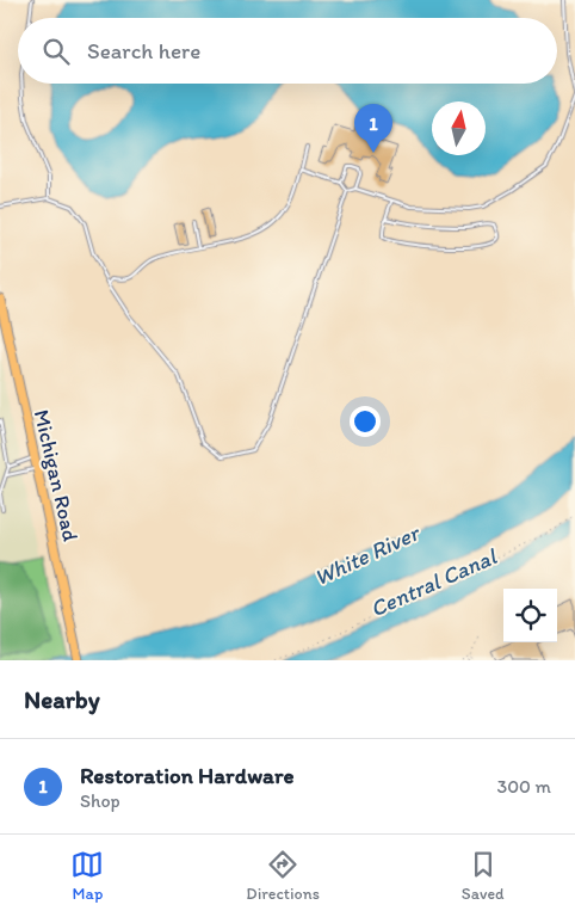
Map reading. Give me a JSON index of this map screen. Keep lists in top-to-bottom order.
{
  "streets": {
    "main road": ["Michigan Road"]
  },
  "water": ["White River", "Central Canal"],
  "north": "top",
  "page": {
    "search": "Search here",
    "pins": "1",
    "heading": "Nearby",
    "list": [
      {
        "mark": "1",
        "name": "Restoration Hardware",
        "note": "Shop",
        "value": "300 m"
      }
    ],
    "nav": ["Map", "Directions", "Saved"]
  }
}
